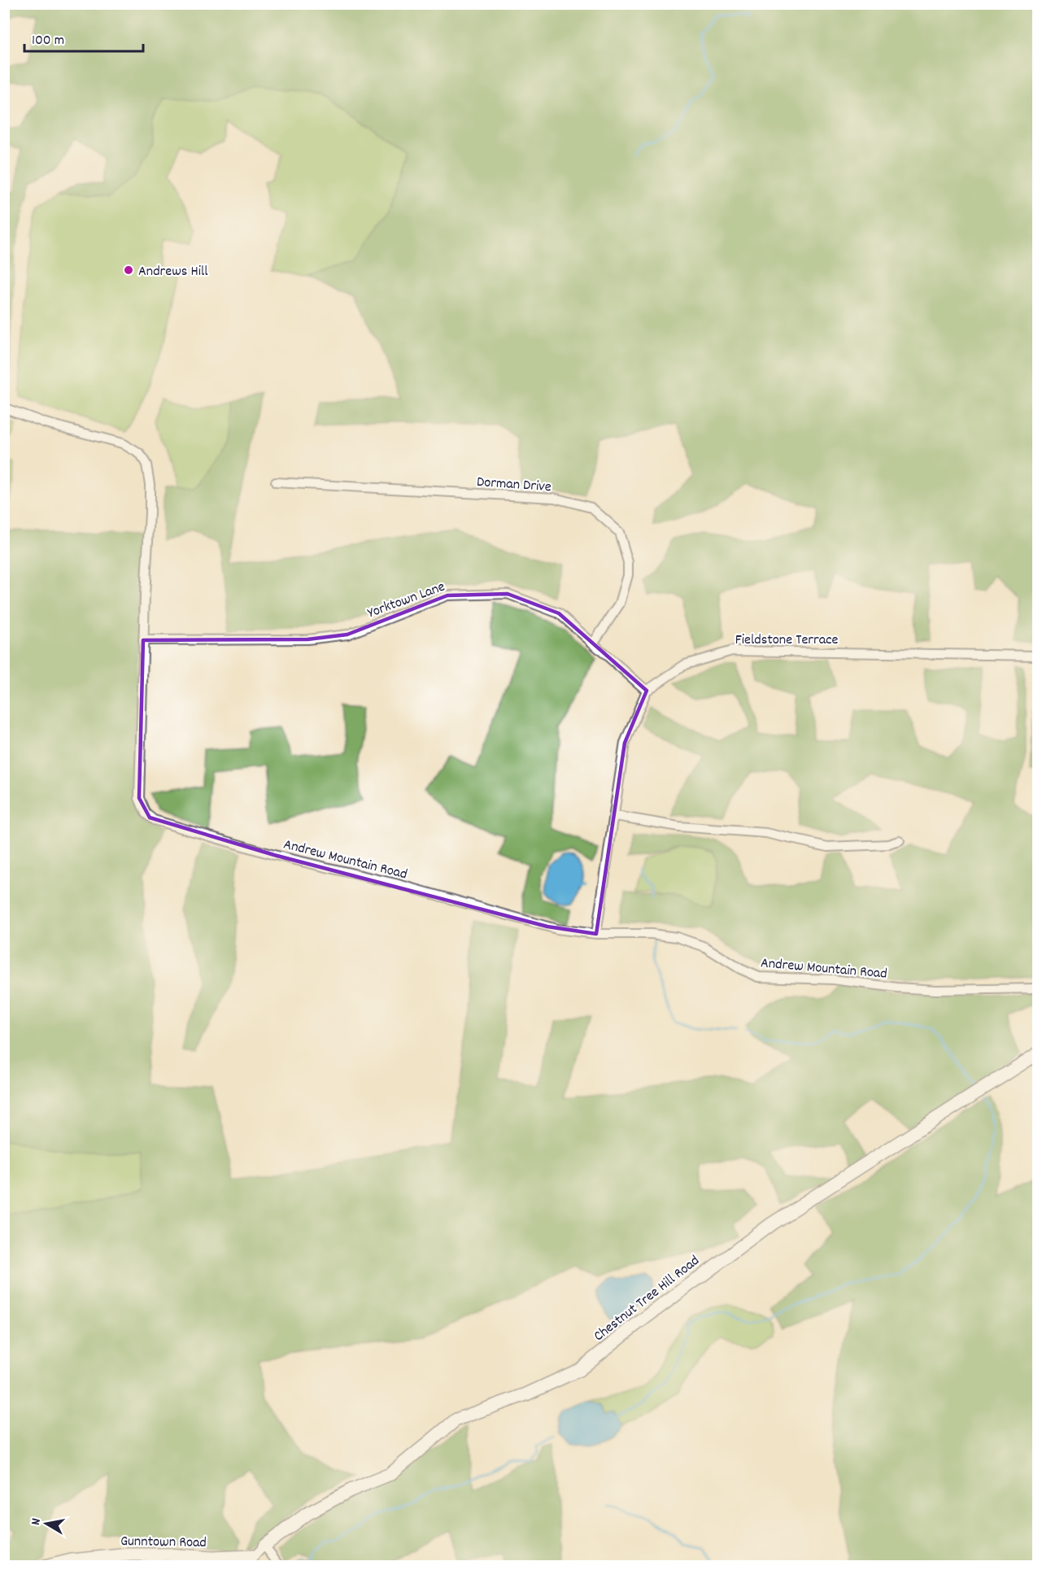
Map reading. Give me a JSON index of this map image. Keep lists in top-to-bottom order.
{
  "streets": {
    "street": [
      "Dorman Drive",
      "Yorktown Lane",
      "Fieldstone Terrace",
      "Andrew Mountain Road",
      "Chestnut Tree Hill Road",
      "Gunntown Road"
    ]
  },
  "crossings": [
    ["Dorman Drive", "Yorktown Lane"],
    ["Yorktown Lane", "Fieldstone Terrace"],
    ["Yorktown Lane", "Andrew Mountain Road"]
  ],
  "places": ["Andrews Hill"],
  "scale_bar": "100 m",
  "north": "left"
}
